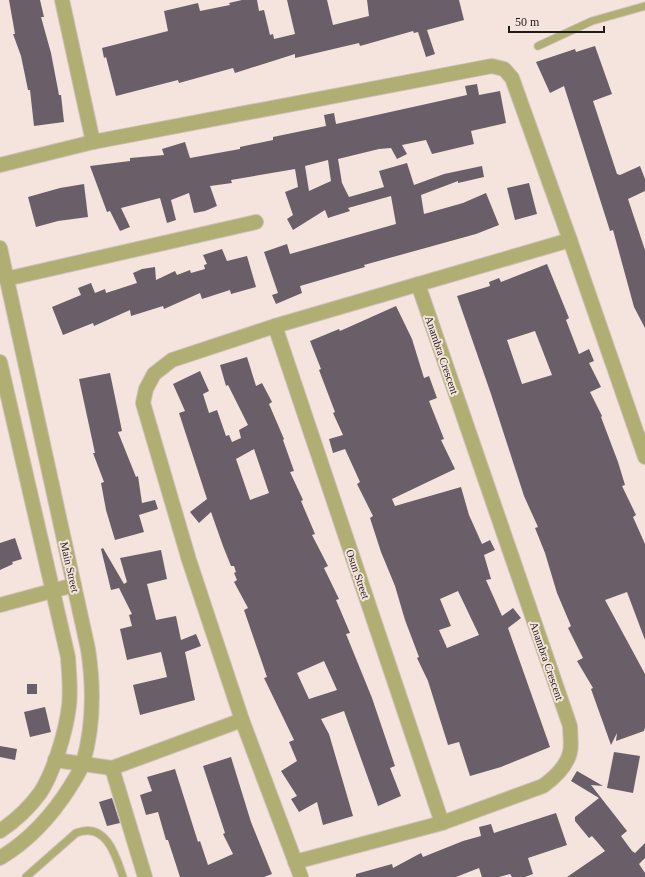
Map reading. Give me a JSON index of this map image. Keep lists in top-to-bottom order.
{
  "streets": {
    "street": ["Anambra Crescent", "Main Street", "Osun Street"]
  },
  "crossings": [
    ["Anambra Crescent", "Osun Street"]
  ],
  "scale_bar": "50 m"
}
